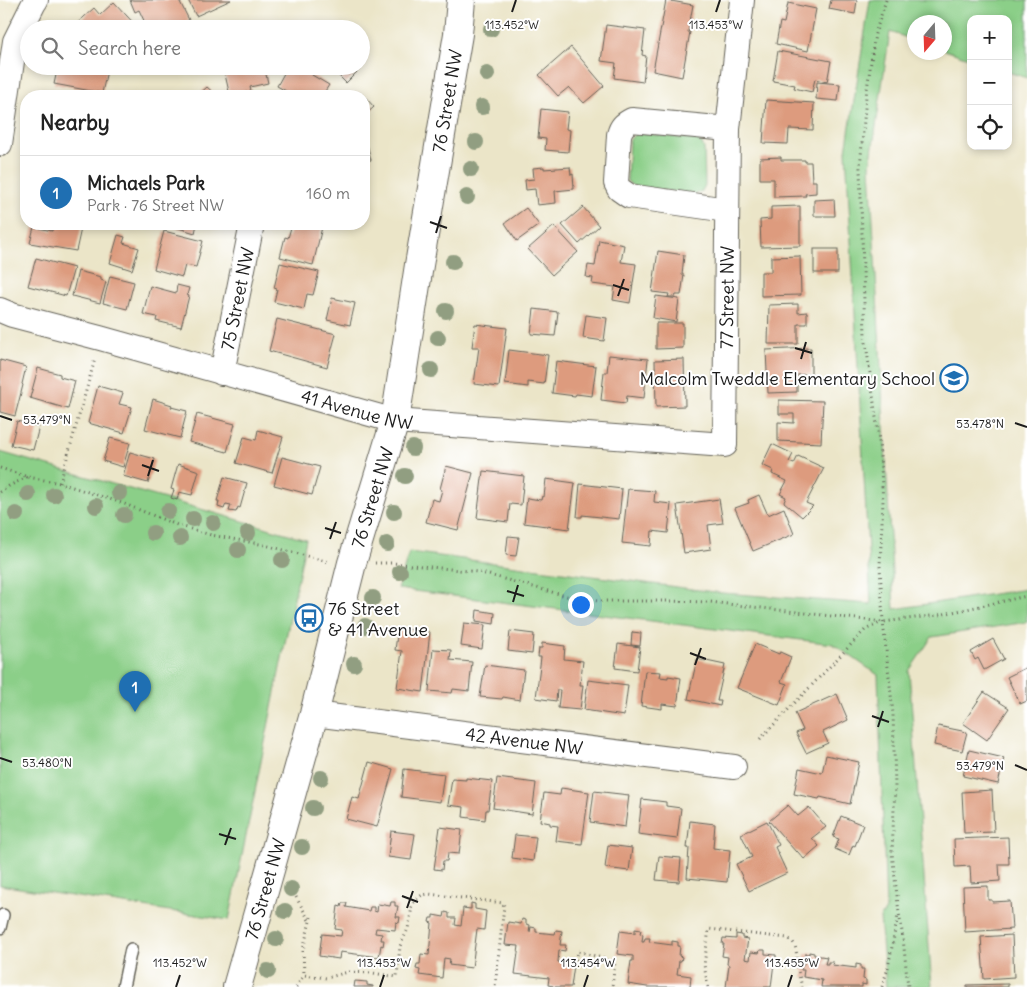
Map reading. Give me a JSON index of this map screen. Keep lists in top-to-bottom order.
{
  "streets": {
    "street": [
      "76 Street NW",
      "75 Street NW",
      "77 Street NW",
      "41 Avenue NW",
      "42 Avenue NW"
    ]
  },
  "crossings": [
    ["76 Street NW", "41 Avenue NW"],
    ["76 Street NW", "42 Avenue NW"],
    ["75 Street NW", "41 Avenue NW"],
    ["77 Street NW", "41 Avenue NW"]
  ],
  "places": {
    "school or university": ["Malcolm Tweddle Elementary School"],
    "bus stop": ["76 Street & 41 Avenue"]
  },
  "north": "bottom",
  "page": {
    "map_buttons": ["+", "−"],
    "search": "Search here",
    "heading": "Nearby",
    "list": [
      {
        "mark": "1",
        "name": "Michaels Park",
        "note": "Park · 76 Street NW",
        "value": "160 m"
      }
    ],
    "pins": "1"
  },
  "coordinates": [
    "113.452°W",
    "113.453°W",
    "53.479°N",
    "53.478°N",
    "53.480°N",
    "113.454°W",
    "113.455°W"
  ]
}
